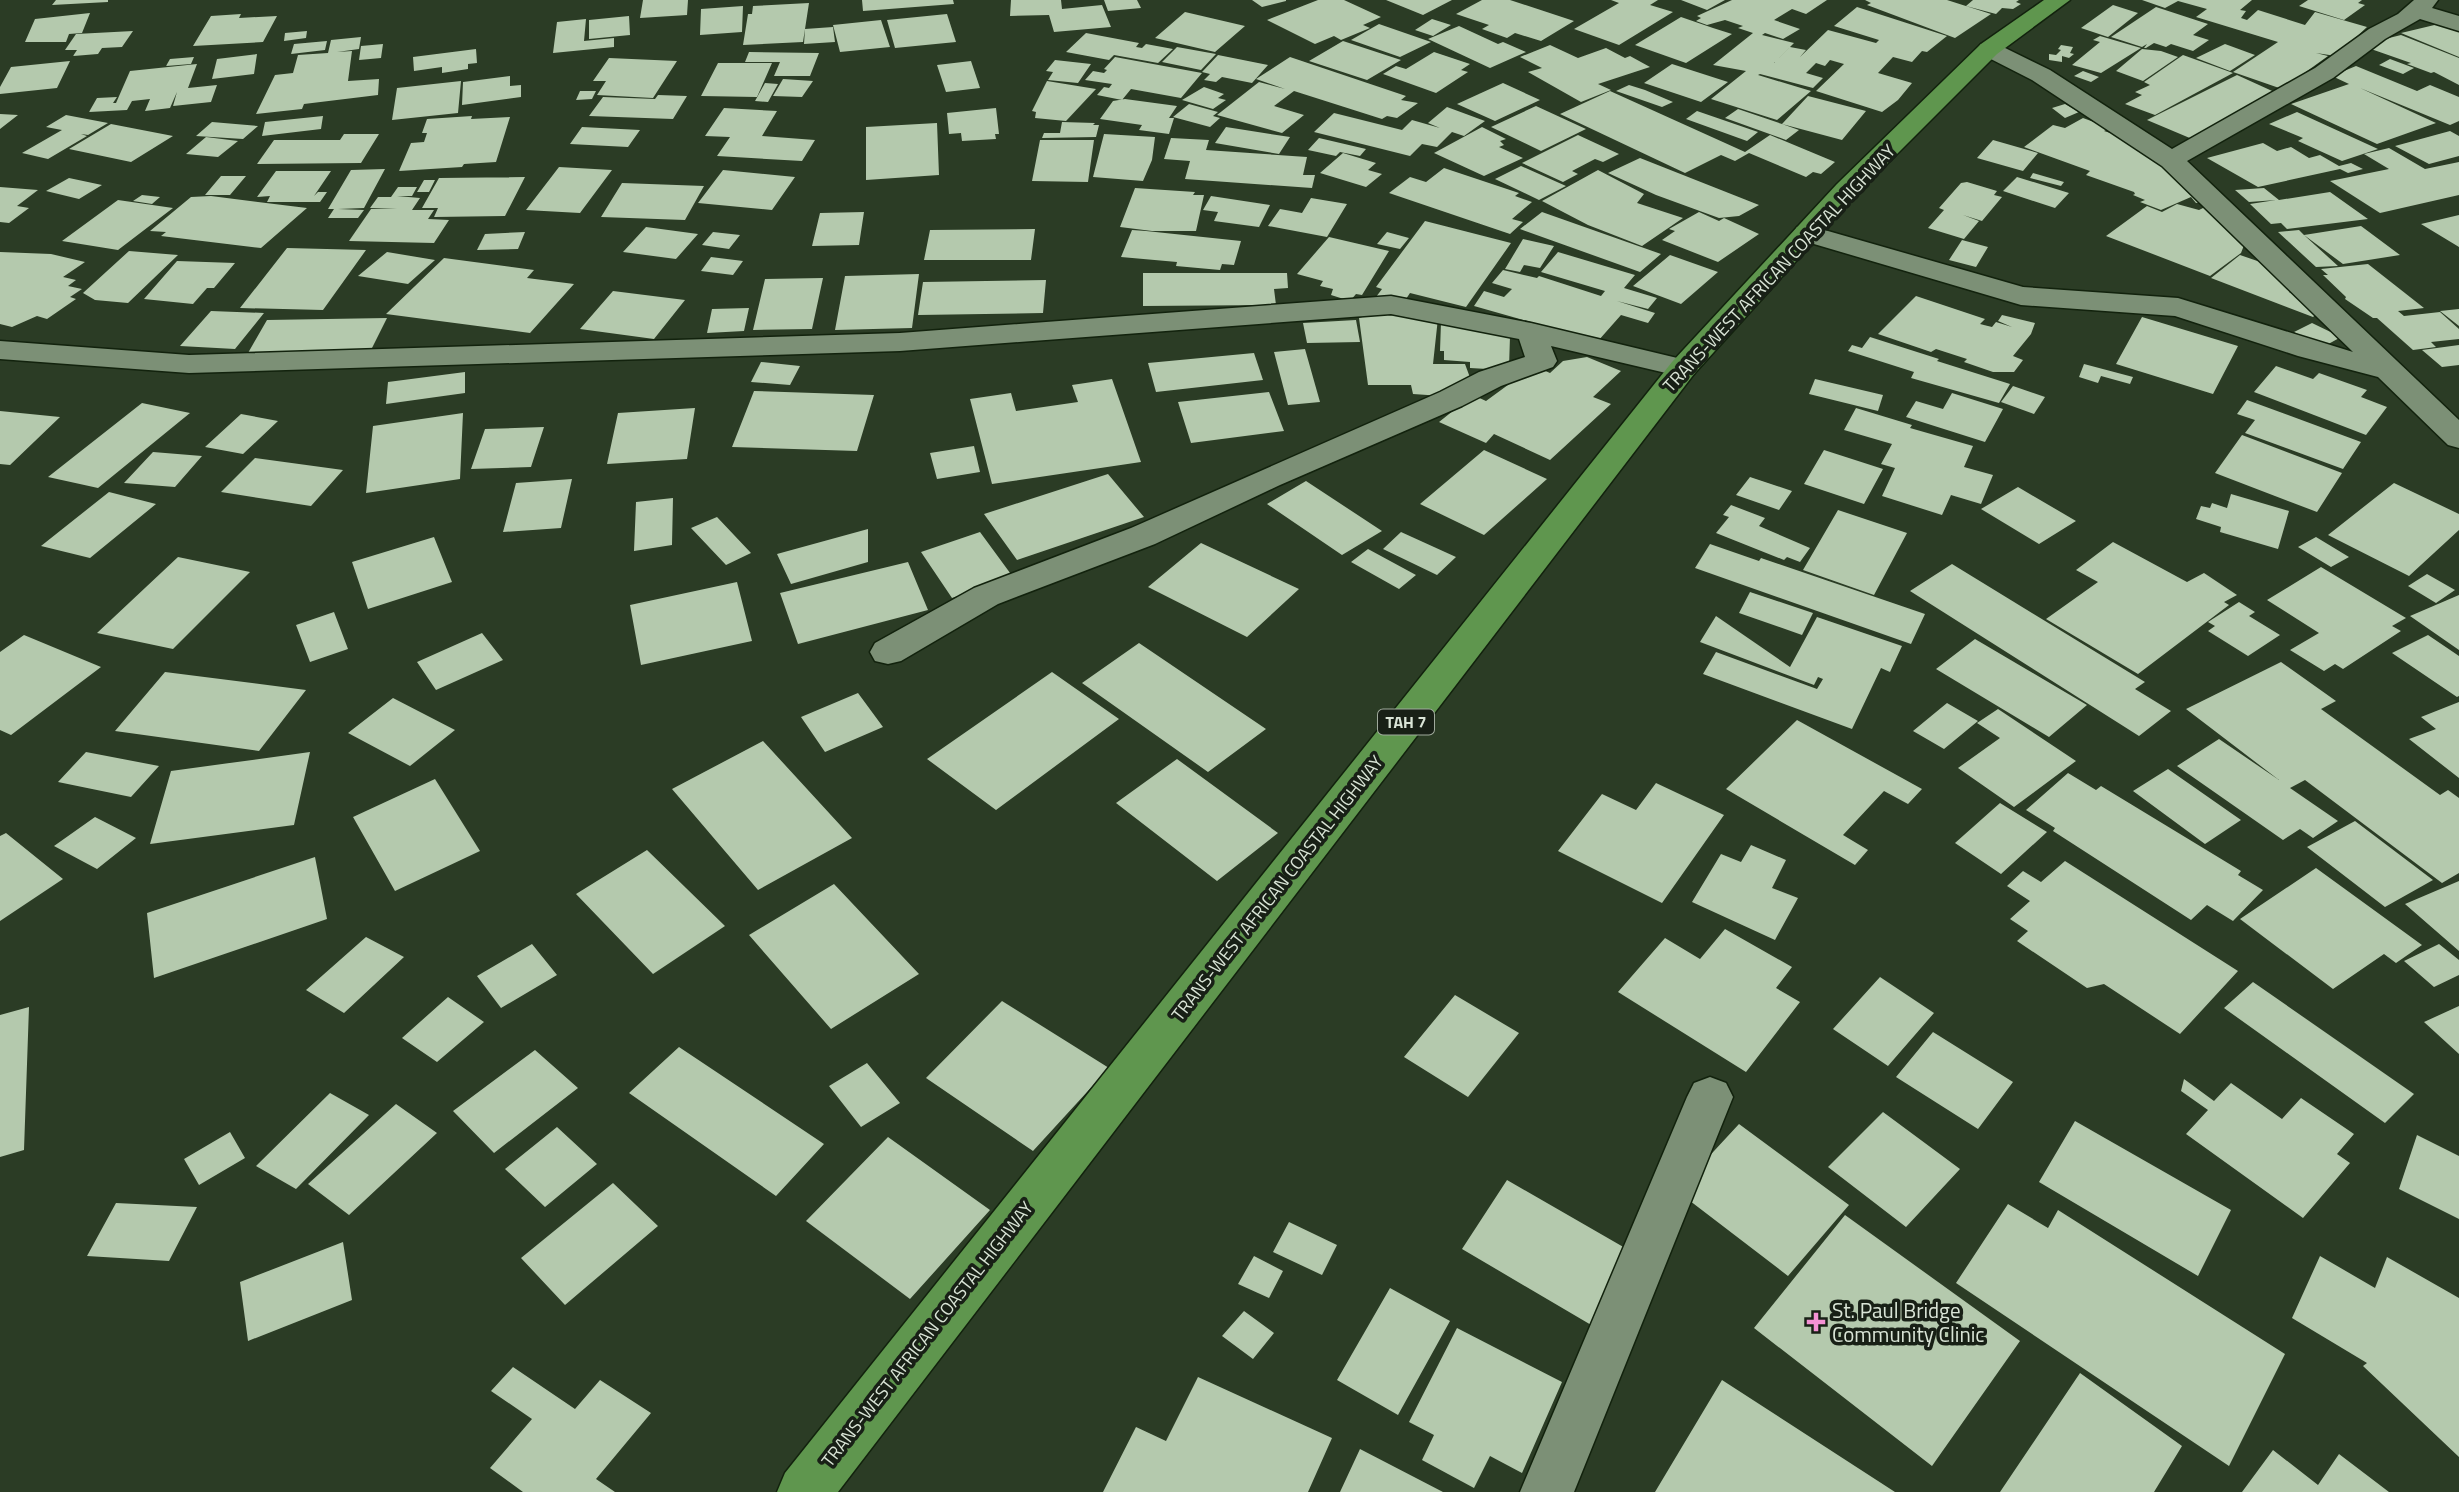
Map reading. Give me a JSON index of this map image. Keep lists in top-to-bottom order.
{
  "streets": {
    "highway": ["TRANS-WEST AFRICAN COASTAL HIGHWAY", "TAH 7"]
  },
  "places": {
    "health": ["St. Paul Bridge Community Clinic"]
  }
}
